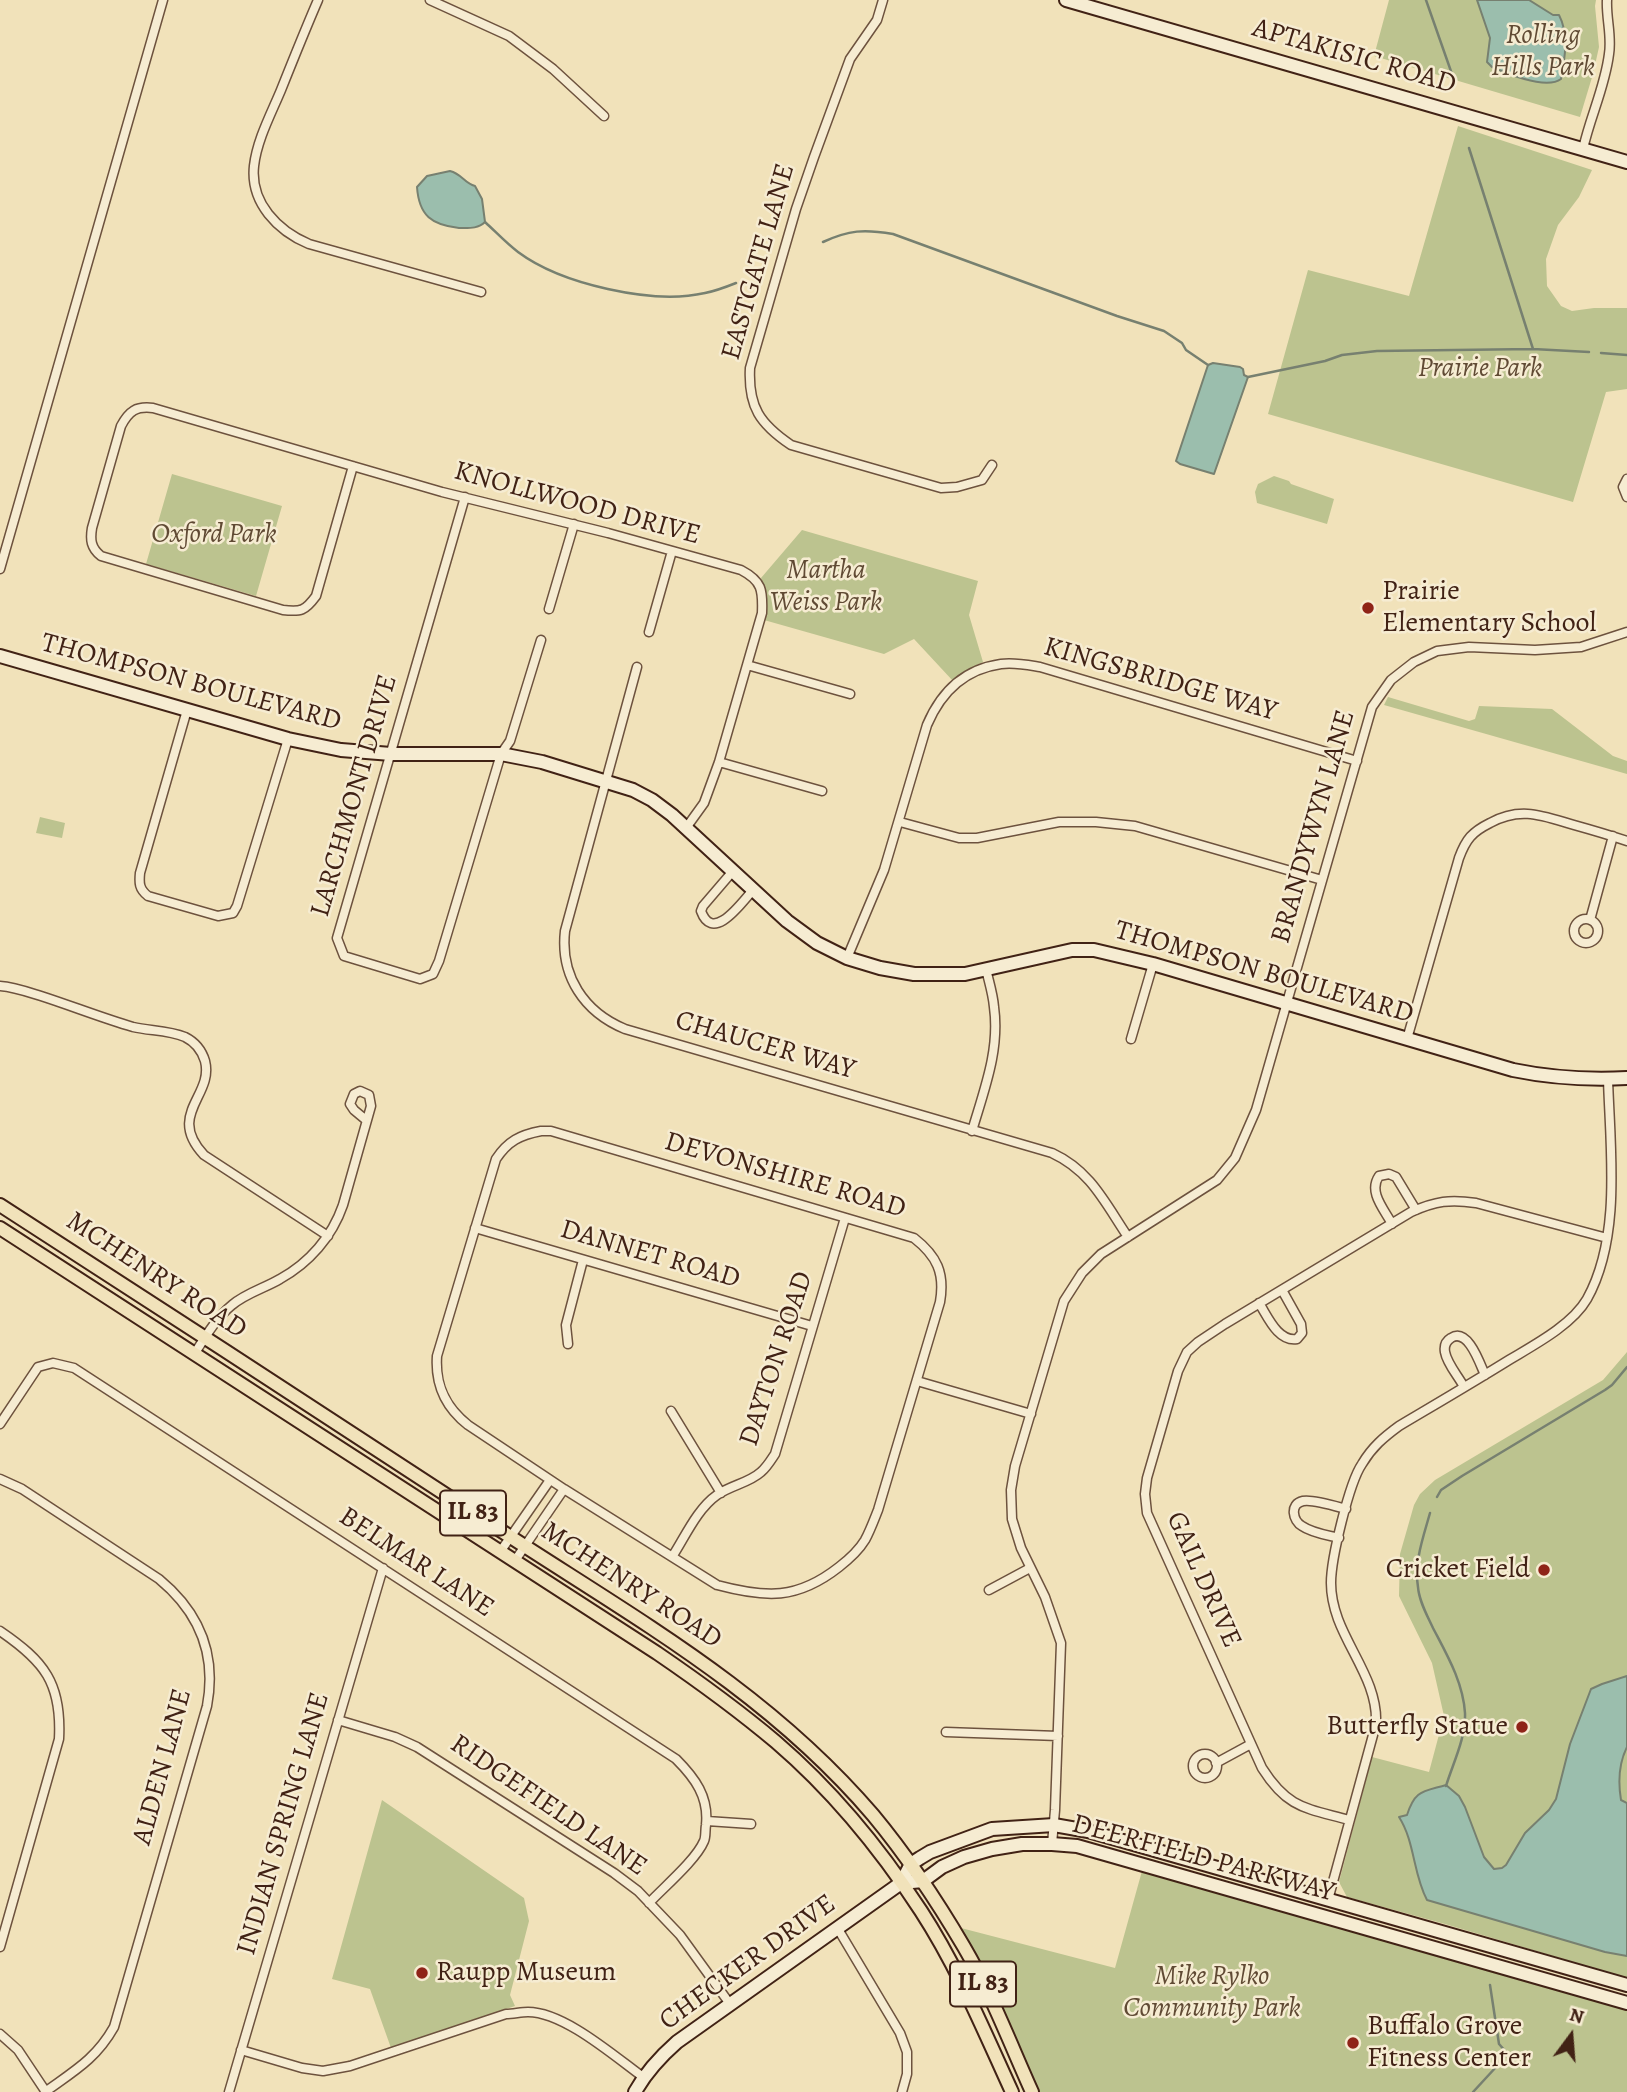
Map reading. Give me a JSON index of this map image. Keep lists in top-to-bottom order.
{
  "streets": {
    "main road": [
      "APTAKISIC ROAD",
      "THOMPSON BOULEVARD",
      "MCHENRY ROAD",
      "IL 83",
      "DEERFIELD PARKWAY",
      "CHECKER DRIVE"
    ],
    "street": [
      "EASTGATE LANE",
      "KNOLLWOOD DRIVE",
      "KINGSBRIDGE WAY",
      "LARCHMONT DRIVE",
      "BRANDYWYN LANE",
      "CHAUCER WAY",
      "DEVONSHIRE ROAD",
      "DANNET ROAD",
      "DAYTON ROAD",
      "BELMAR LANE",
      "GAIL DRIVE",
      "ALDEN LANE",
      "RIDGEFIELD LANE",
      "INDIAN SPRING LANE"
    ]
  },
  "crossings": [
    ["KNOLLWOOD DRIVE", "THOMPSON BOULEVARD"],
    ["KNOLLWOOD DRIVE", "LARCHMONT DRIVE"],
    ["KINGSBRIDGE WAY", "THOMPSON BOULEVARD"],
    ["KINGSBRIDGE WAY", "BRANDYWYN LANE"],
    ["THOMPSON BOULEVARD", "LARCHMONT DRIVE"],
    ["THOMPSON BOULEVARD", "BRANDYWYN LANE"],
    ["THOMPSON BOULEVARD", "CHAUCER WAY"],
    ["BRANDYWYN LANE", "CHAUCER WAY"],
    ["BRANDYWYN LANE", "DEERFIELD PARKWAY"],
    ["DEVONSHIRE ROAD", "DANNET ROAD"],
    ["DEVONSHIRE ROAD", "DAYTON ROAD"],
    ["DANNET ROAD", "DAYTON ROAD"],
    ["MCHENRY ROAD", "DEERFIELD PARKWAY"],
    ["MCHENRY ROAD", "CHECKER DRIVE"],
    ["BELMAR LANE", "RIDGEFIELD LANE"],
    ["BELMAR LANE", "INDIAN SPRING LANE"],
    ["RIDGEFIELD LANE", "INDIAN SPRING LANE"],
    ["RIDGEFIELD LANE", "CHECKER DRIVE"],
    ["DEERFIELD PARKWAY", "CHECKER DRIVE"]
  ],
  "parks": [
    "Rolling Hills Park",
    "Prairie Park",
    "Oxford Park",
    "Martha Weiss Park",
    "Mike Rylko Community Park"
  ],
  "places": [
    "Prairie Elementary School",
    "Cricket Field",
    "Butterfly Statue",
    "Raupp Museum",
    "Buffalo Grove Fitness Center"
  ],
  "north": "top"
}
